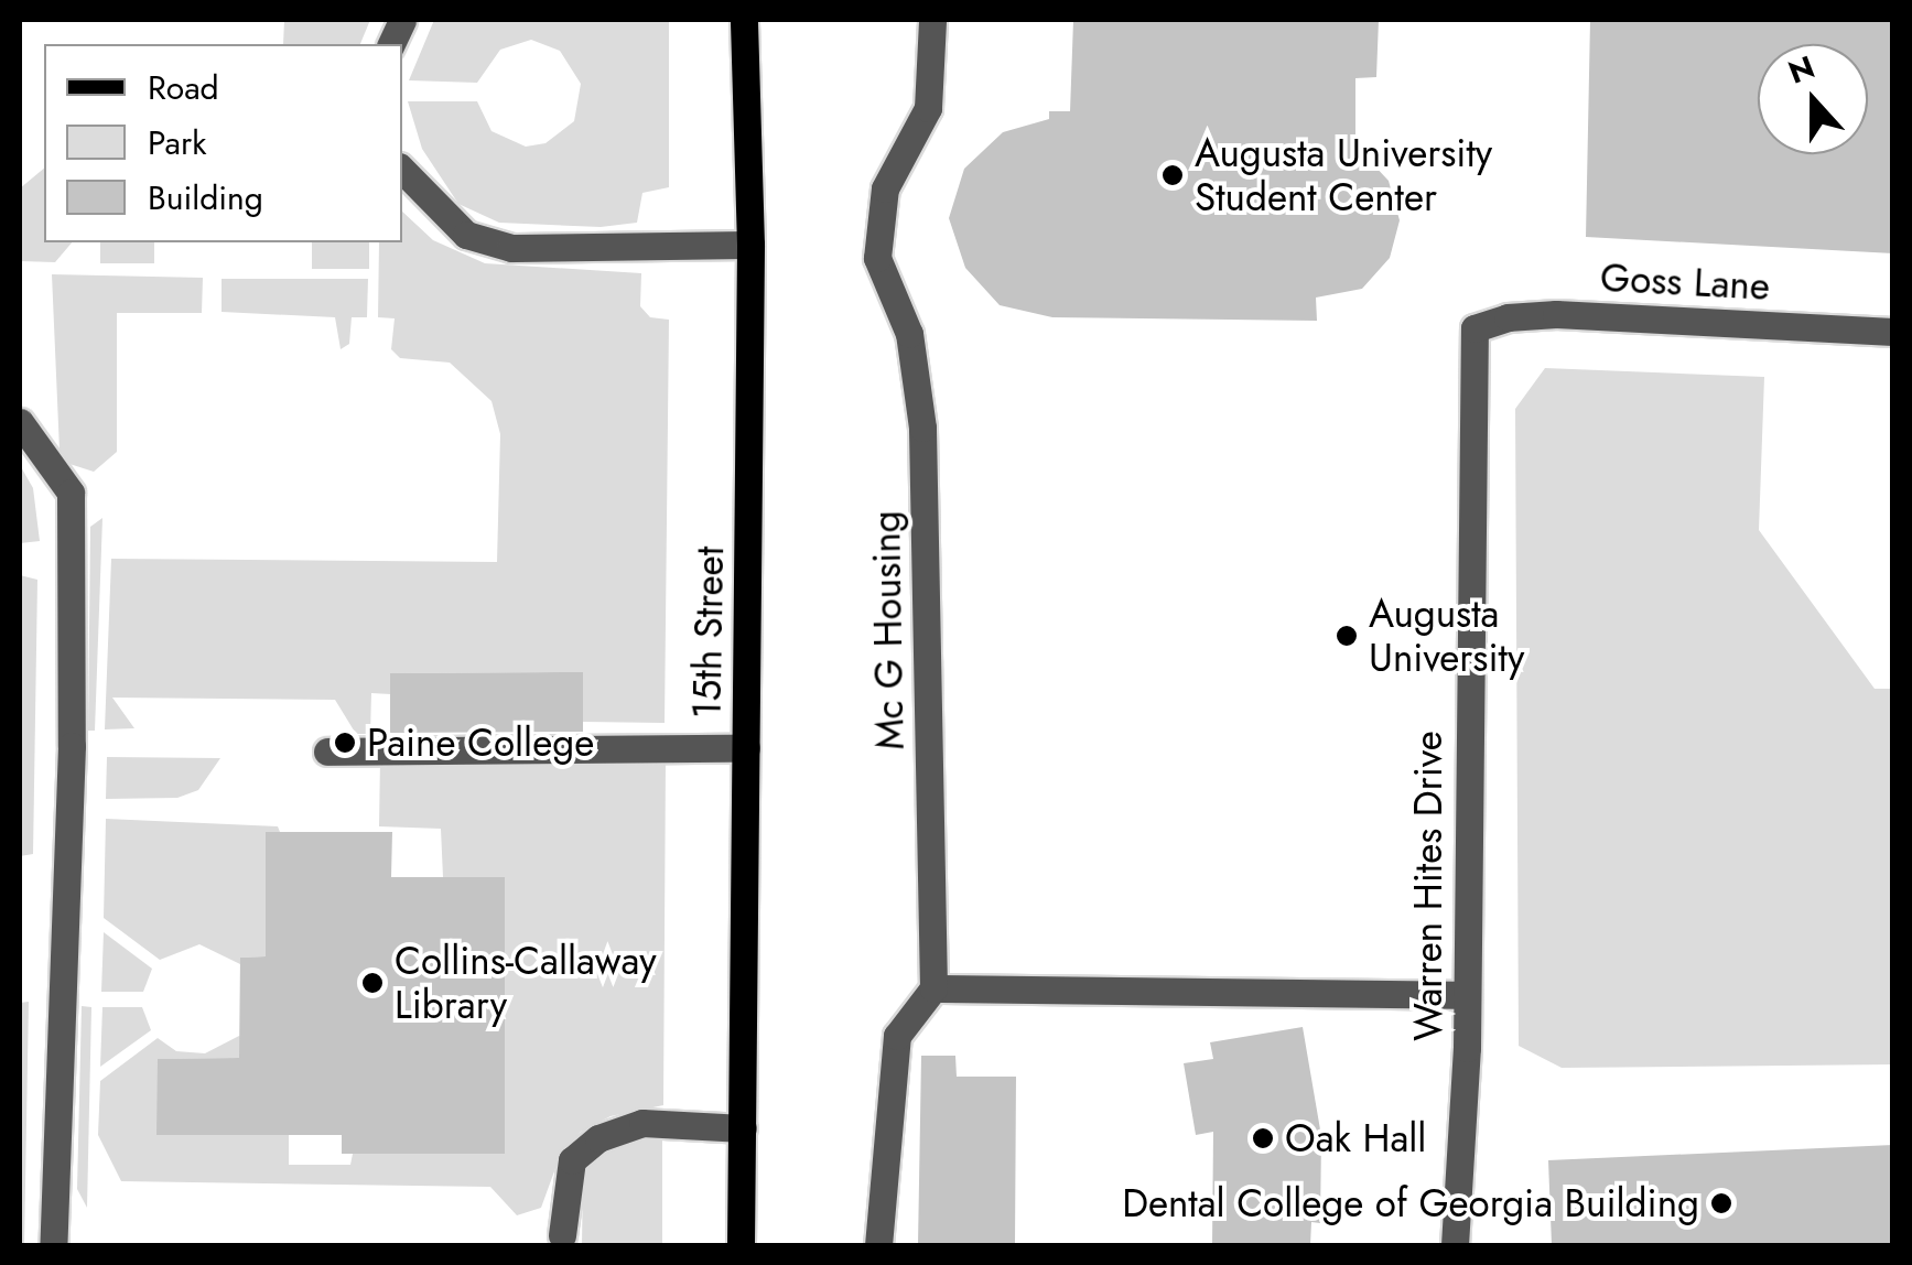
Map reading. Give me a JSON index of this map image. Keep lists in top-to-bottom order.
{
  "streets": {
    "main road": ["15th Street"],
    "street": ["Goss Lane", "Mc G Housing", "Warren Hites Drive"]
  },
  "crossings": [
    ["Goss Lane", "Warren Hites Drive"]
  ],
  "places": [
    "Augusta University Student Center",
    "Augusta University",
    "Paine College",
    "Collins-Callaway Library",
    "Oak Hall",
    "Dental College of Georgia Building"
  ],
  "legend": ["Road", "Park", "Building"],
  "north": "top"
}
